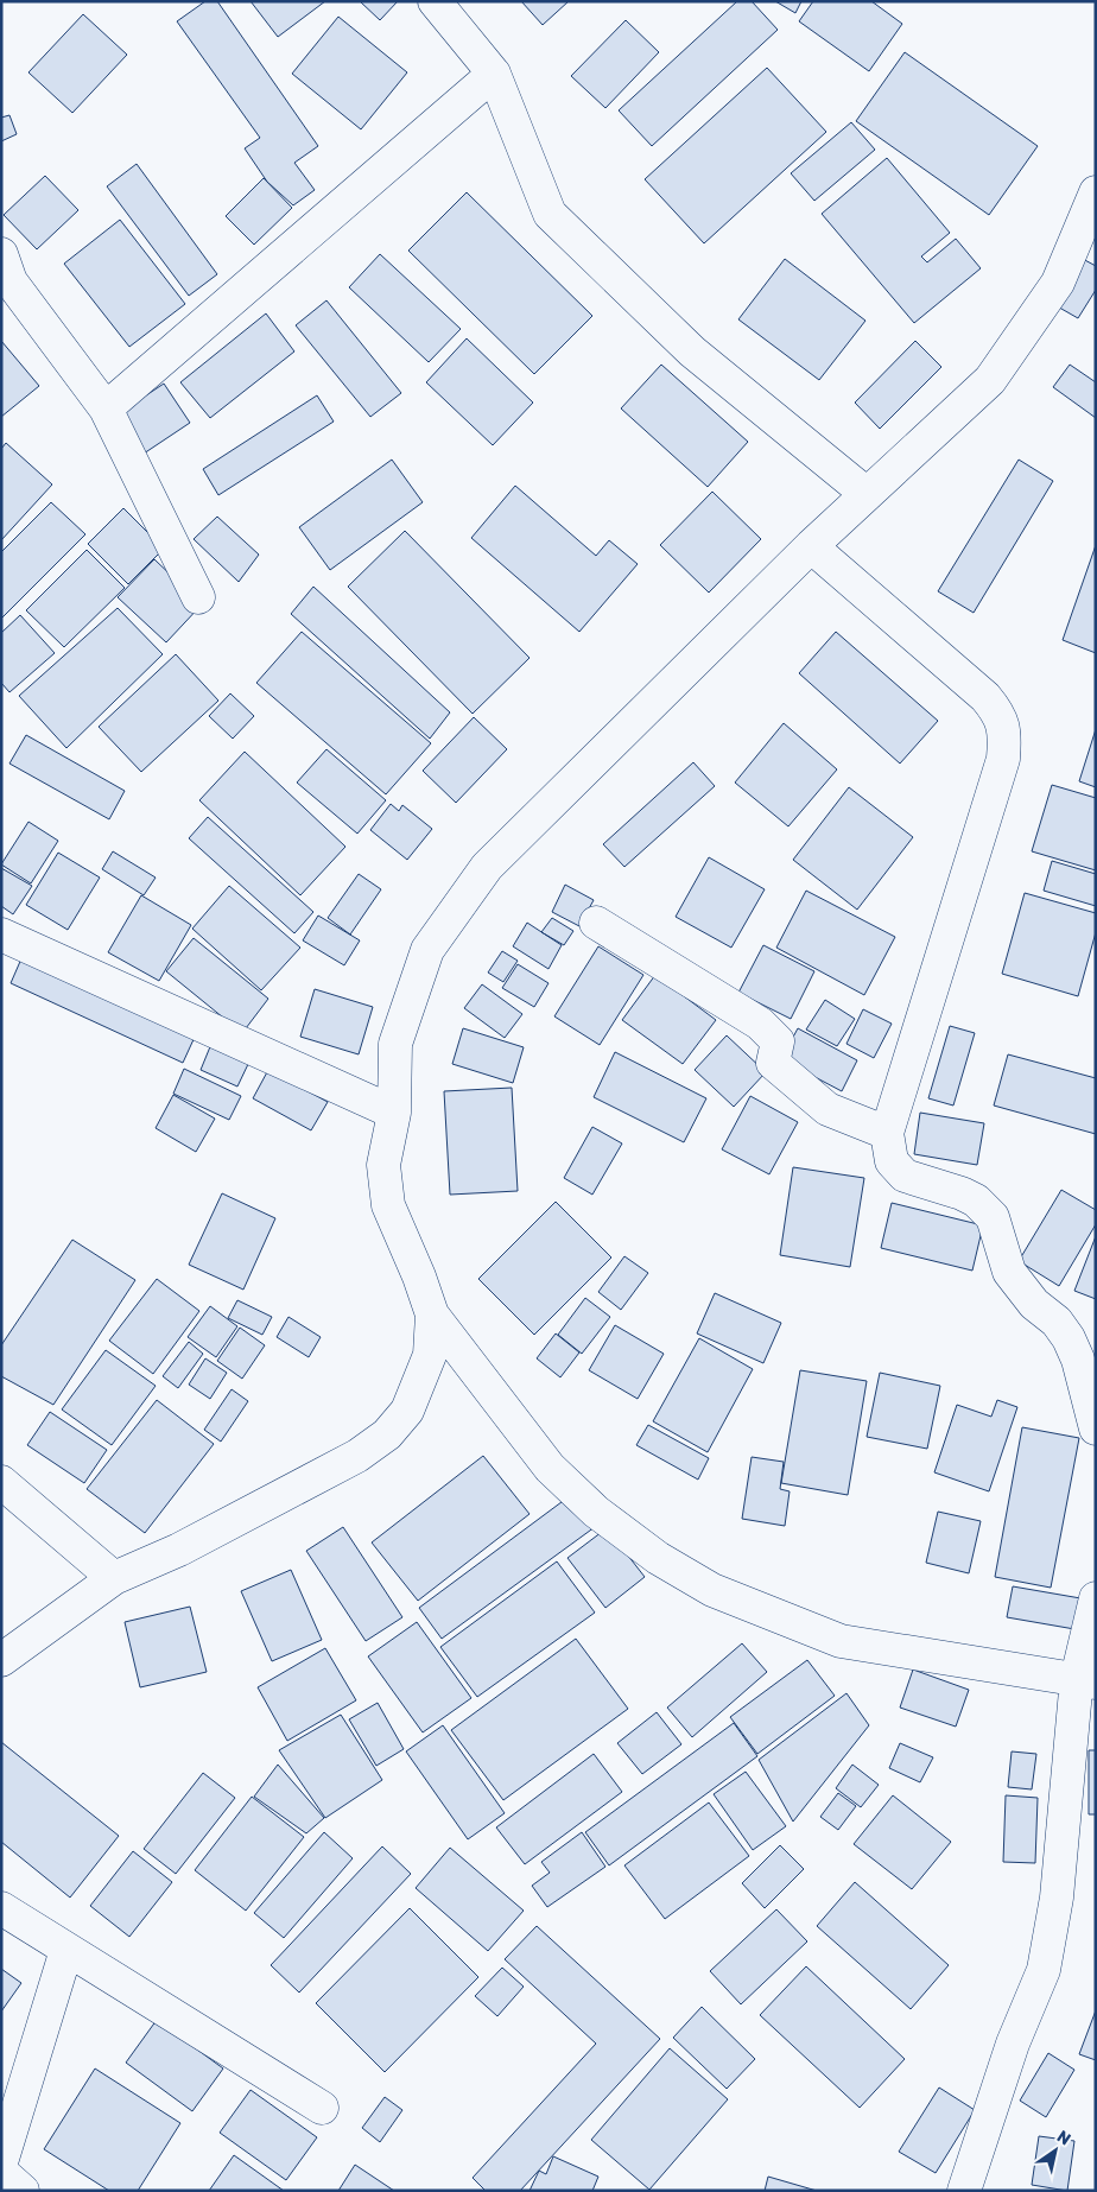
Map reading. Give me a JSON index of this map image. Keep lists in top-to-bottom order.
{
  "north": "top right"
}
